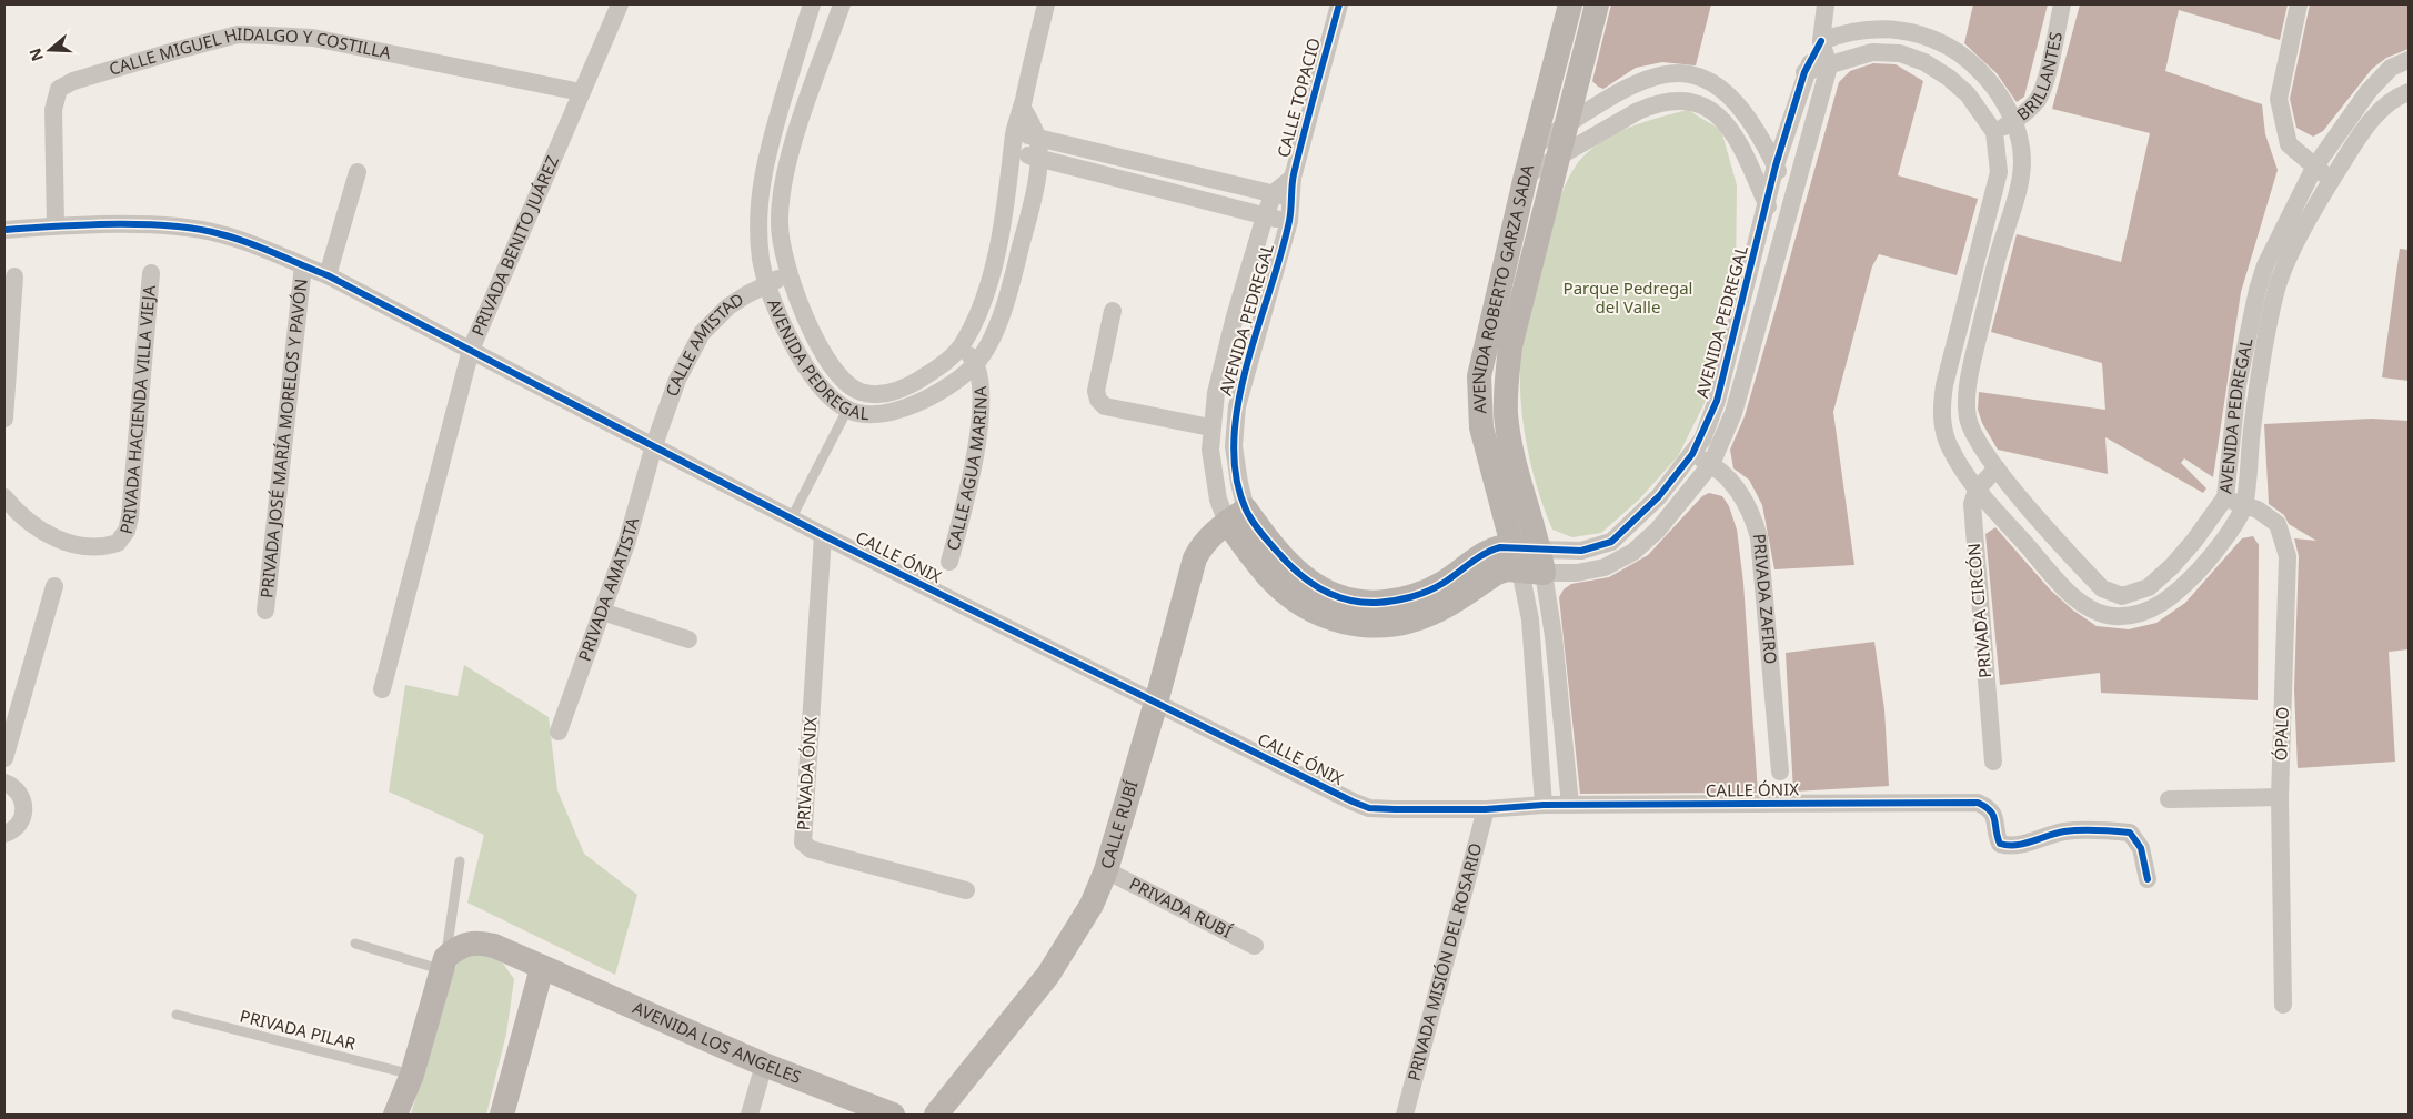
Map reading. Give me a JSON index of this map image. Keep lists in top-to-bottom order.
{
  "streets": {
    "street": [
      "CALLE MIGUEL HIDALGO Y COSTILLA",
      "BRILLANTES",
      "CALLE TOPACIO",
      "PRIVADA BENITO JUÁREZ",
      "AVENIDA ROBERTO GARZA SADA",
      "AVENIDA PEDREGAL",
      "CALLE AMISTAD",
      "PRIVADA HACIENDA VILLA VIEJA",
      "PRIVADA JOSÉ MARÍA MORELOS Y PAVÓN",
      "CALLE AGUA MARINA",
      "CALLE ÓNIX",
      "PRIVADA AMATISTA",
      "PRIVADA ZAFIRO",
      "PRIVADA CIRCÓN",
      "ÓPALO",
      "PRIVADA ÓNIX",
      "CALLE RUBÍ",
      "PRIVADA RUBÍ",
      "PRIVADA MISIÓN DEL ROSARIO",
      "AVENIDA LOS ANGELES"
    ],
    "lane": ["PRIVADA PILAR"]
  },
  "crossings": [
    ["CALLE MIGUEL HIDALGO Y COSTILLA", "PRIVADA BENITO JUÁREZ"],
    ["CALLE MIGUEL HIDALGO Y COSTILLA", "CALLE ÓNIX"],
    ["BRILLANTES", "AVENIDA PEDREGAL"],
    ["CALLE TOPACIO", "AVENIDA PEDREGAL"],
    ["PRIVADA BENITO JUÁREZ", "CALLE ÓNIX"],
    ["AVENIDA ROBERTO GARZA SADA", "AVENIDA PEDREGAL"],
    ["AVENIDA ROBERTO GARZA SADA", "CALLE ÓNIX"],
    ["AVENIDA PEDREGAL", "CALLE AMISTAD"],
    ["AVENIDA PEDREGAL", "CALLE AGUA MARINA"],
    ["AVENIDA PEDREGAL", "PRIVADA ZAFIRO"],
    ["AVENIDA PEDREGAL", "PRIVADA CIRCÓN"],
    ["AVENIDA PEDREGAL", "ÓPALO"],
    ["AVENIDA PEDREGAL", "CALLE RUBÍ"],
    ["CALLE AMISTAD", "CALLE ÓNIX"],
    ["CALLE AMISTAD", "PRIVADA AMATISTA"],
    ["PRIVADA JOSÉ MARÍA MORELOS Y PAVÓN", "CALLE ÓNIX"],
    ["CALLE ÓNIX", "PRIVADA AMATISTA"],
    ["CALLE ÓNIX", "PRIVADA ÓNIX"],
    ["CALLE ÓNIX", "CALLE RUBÍ"],
    ["CALLE ÓNIX", "PRIVADA MISIÓN DEL ROSARIO"],
    ["CALLE RUBÍ", "PRIVADA RUBÍ"]
  ],
  "parks": ["Parque Pedregal del Valle"],
  "north": "left"
}
